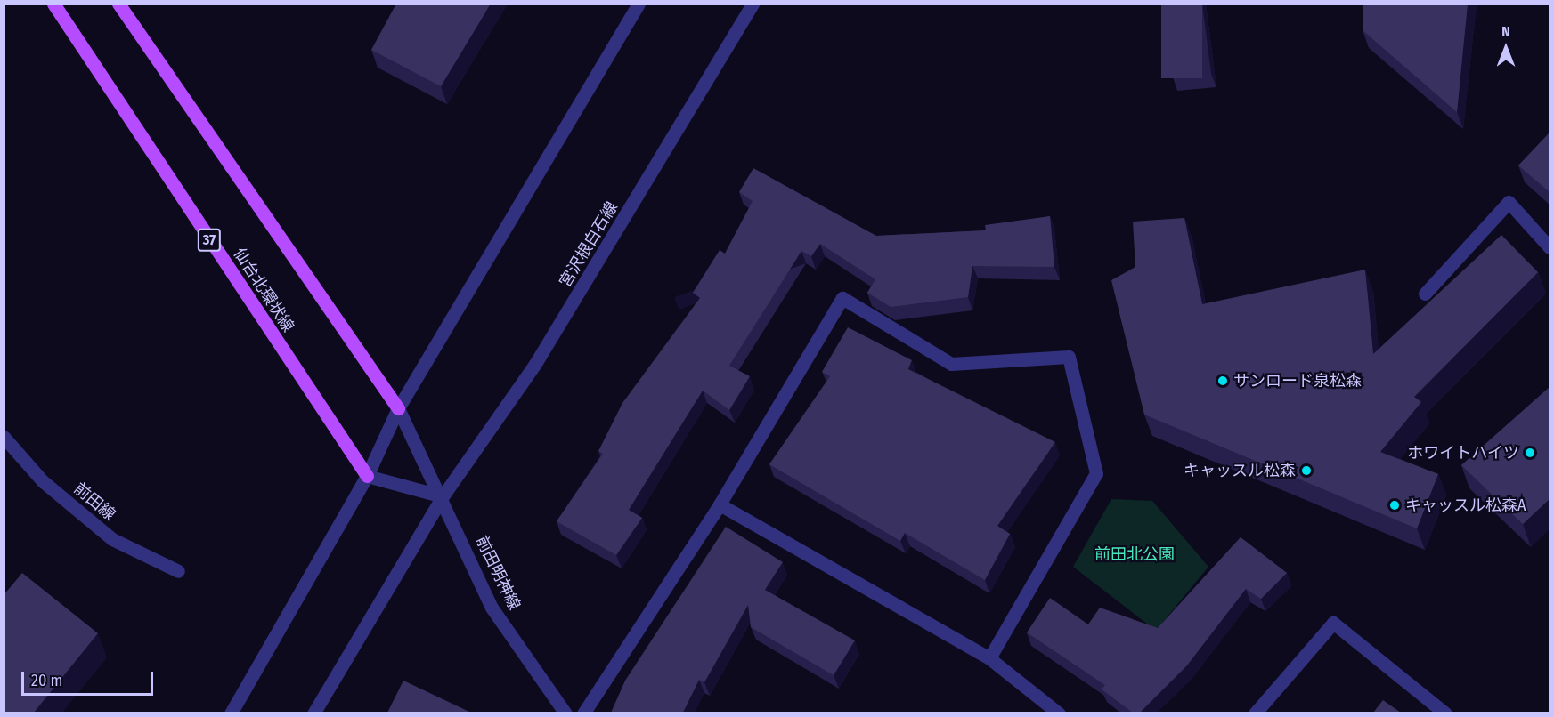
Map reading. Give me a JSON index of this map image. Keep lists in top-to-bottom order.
{
  "streets": {
    "main road": ["37", "仙台北環状線"],
    "street": ["宮沢根白石線", "前田線", "前田明神線"]
  },
  "crossings": [
    ["宮沢根白石線", "前田明神線"]
  ],
  "parks": ["前田北公園"],
  "places": [
    "サンロード泉松森",
    "ホワイトハイツ",
    "キャッスル松森",
    "キャッスル松森A"
  ],
  "scale_bar": "20 m",
  "north": "top"
}
